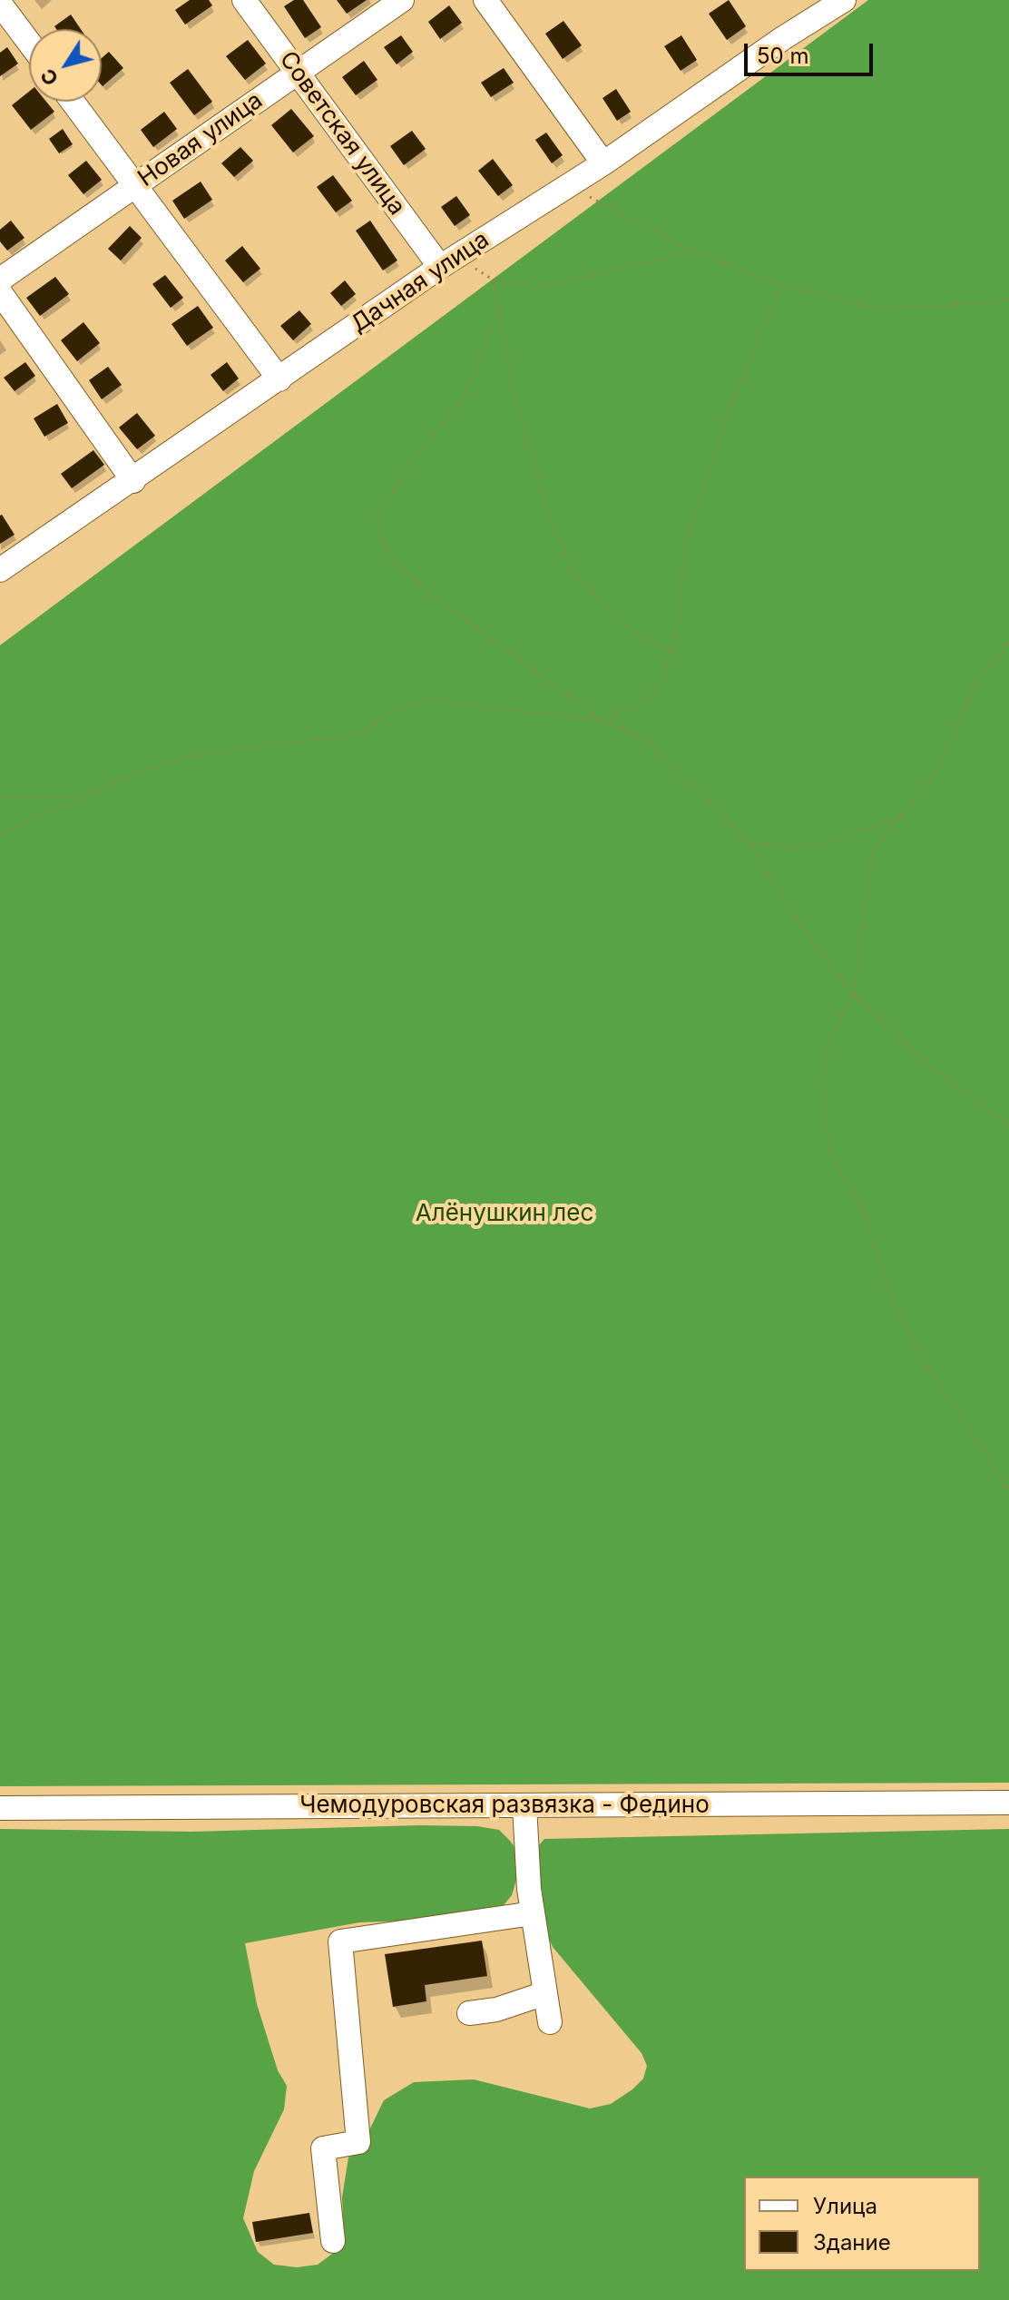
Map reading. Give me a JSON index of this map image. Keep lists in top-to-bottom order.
{
  "streets": {
    "street": [
      "Советская улица",
      "Новая улица",
      "Дачная улица",
      "Чемодуровская развязка - Федино"
    ]
  },
  "crossings": [
    ["Советская улица", "Новая улица"],
    ["Советская улица", "Дачная улица"]
  ],
  "parks": ["Алёнушкин лес"],
  "legend": ["Улица", "Здание"],
  "scale_bar": "50 m",
  "north": "bottom left"
}
